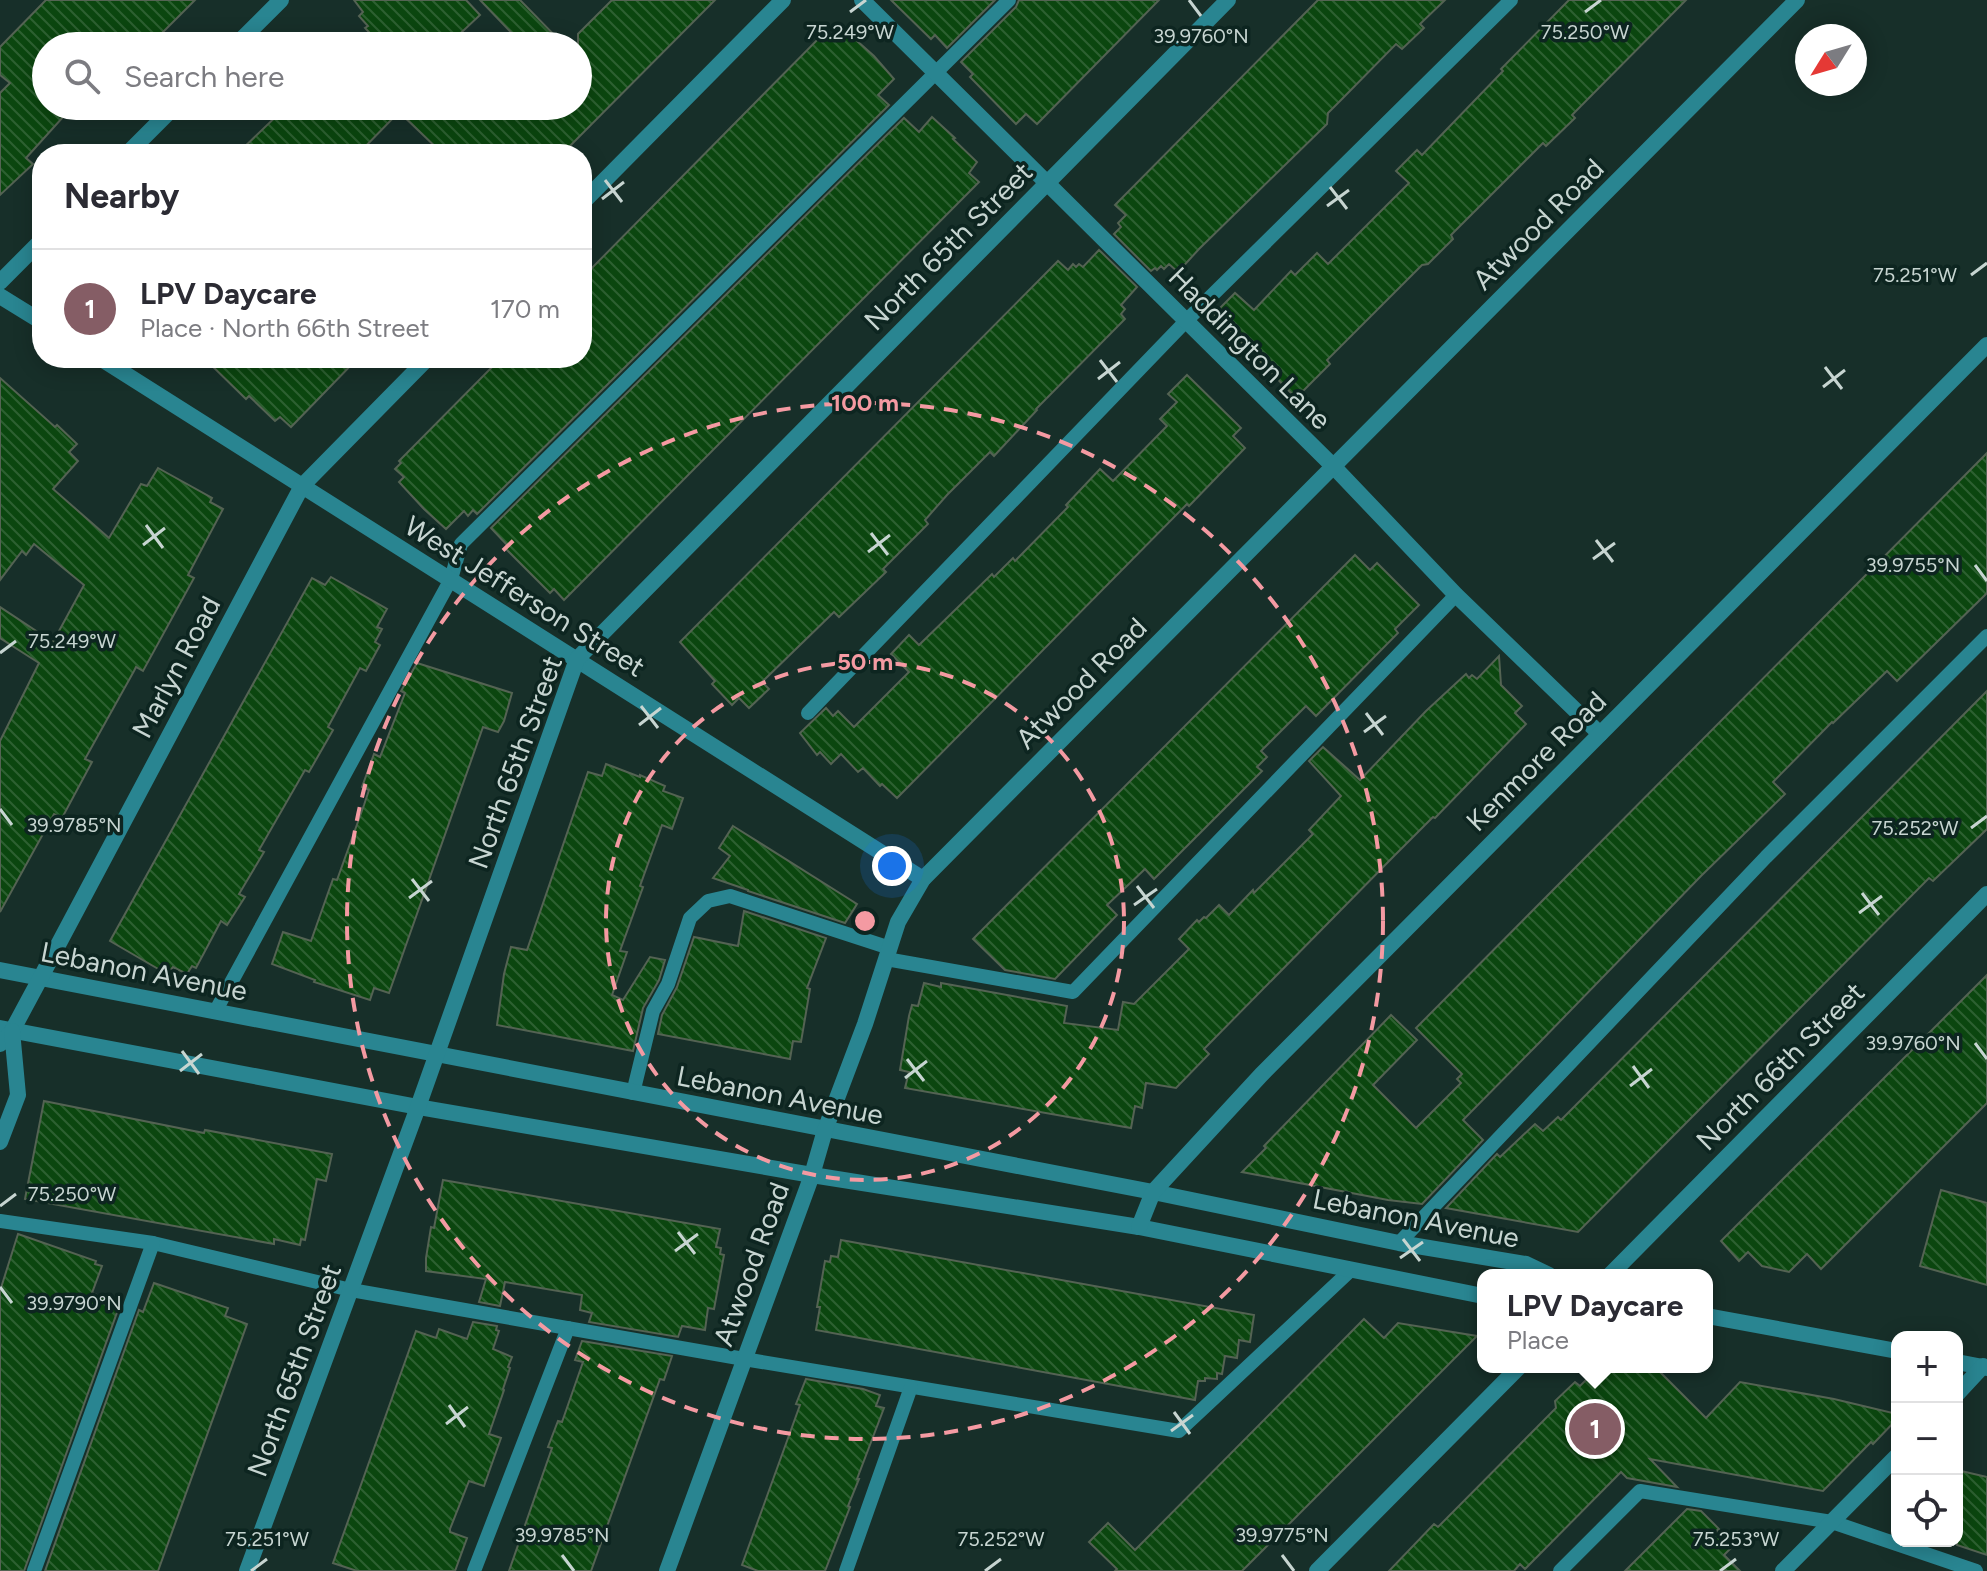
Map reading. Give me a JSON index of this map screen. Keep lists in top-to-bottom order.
{
  "streets": {
    "street": [
      "Atwood Road",
      "North 65th Street",
      "Haddington Lane",
      "West Jefferson Street",
      "Marlyn Road",
      "Kenmore Road",
      "Lebanon Avenue",
      "North 66th Street"
    ]
  },
  "crossings": [
    ["Atwood Road", "Haddington Lane"],
    ["Atwood Road", "West Jefferson Street"],
    ["Atwood Road", "Lebanon Avenue"],
    ["North 65th Street", "Haddington Lane"],
    ["North 65th Street", "West Jefferson Street"],
    ["North 65th Street", "Lebanon Avenue"],
    ["Haddington Lane", "Kenmore Road"],
    ["West Jefferson Street", "Marlyn Road"],
    ["Marlyn Road", "Lebanon Avenue"],
    ["Kenmore Road", "Lebanon Avenue"]
  ],
  "north": "bottom left",
  "page": {
    "search": "Search here",
    "heading": "Nearby",
    "list": [
      {
        "mark": "1",
        "name": "LPV Daycare",
        "note": "Place · North 66th Street",
        "value": "170 m"
      }
    ],
    "popup": ["LPV Daycare", "Place"],
    "map_buttons": ["+", "−"],
    "pins": "1"
  },
  "coordinates": [
    "75.249°W",
    "75.250°W",
    "39.9760°N",
    "75.251°W",
    "39.9755°N",
    "39.9785°N",
    "75.252°W",
    "39.9790°N",
    "39.9775°N",
    "75.253°W"
  ],
  "rings": ["100 m", "50 m"]
}
